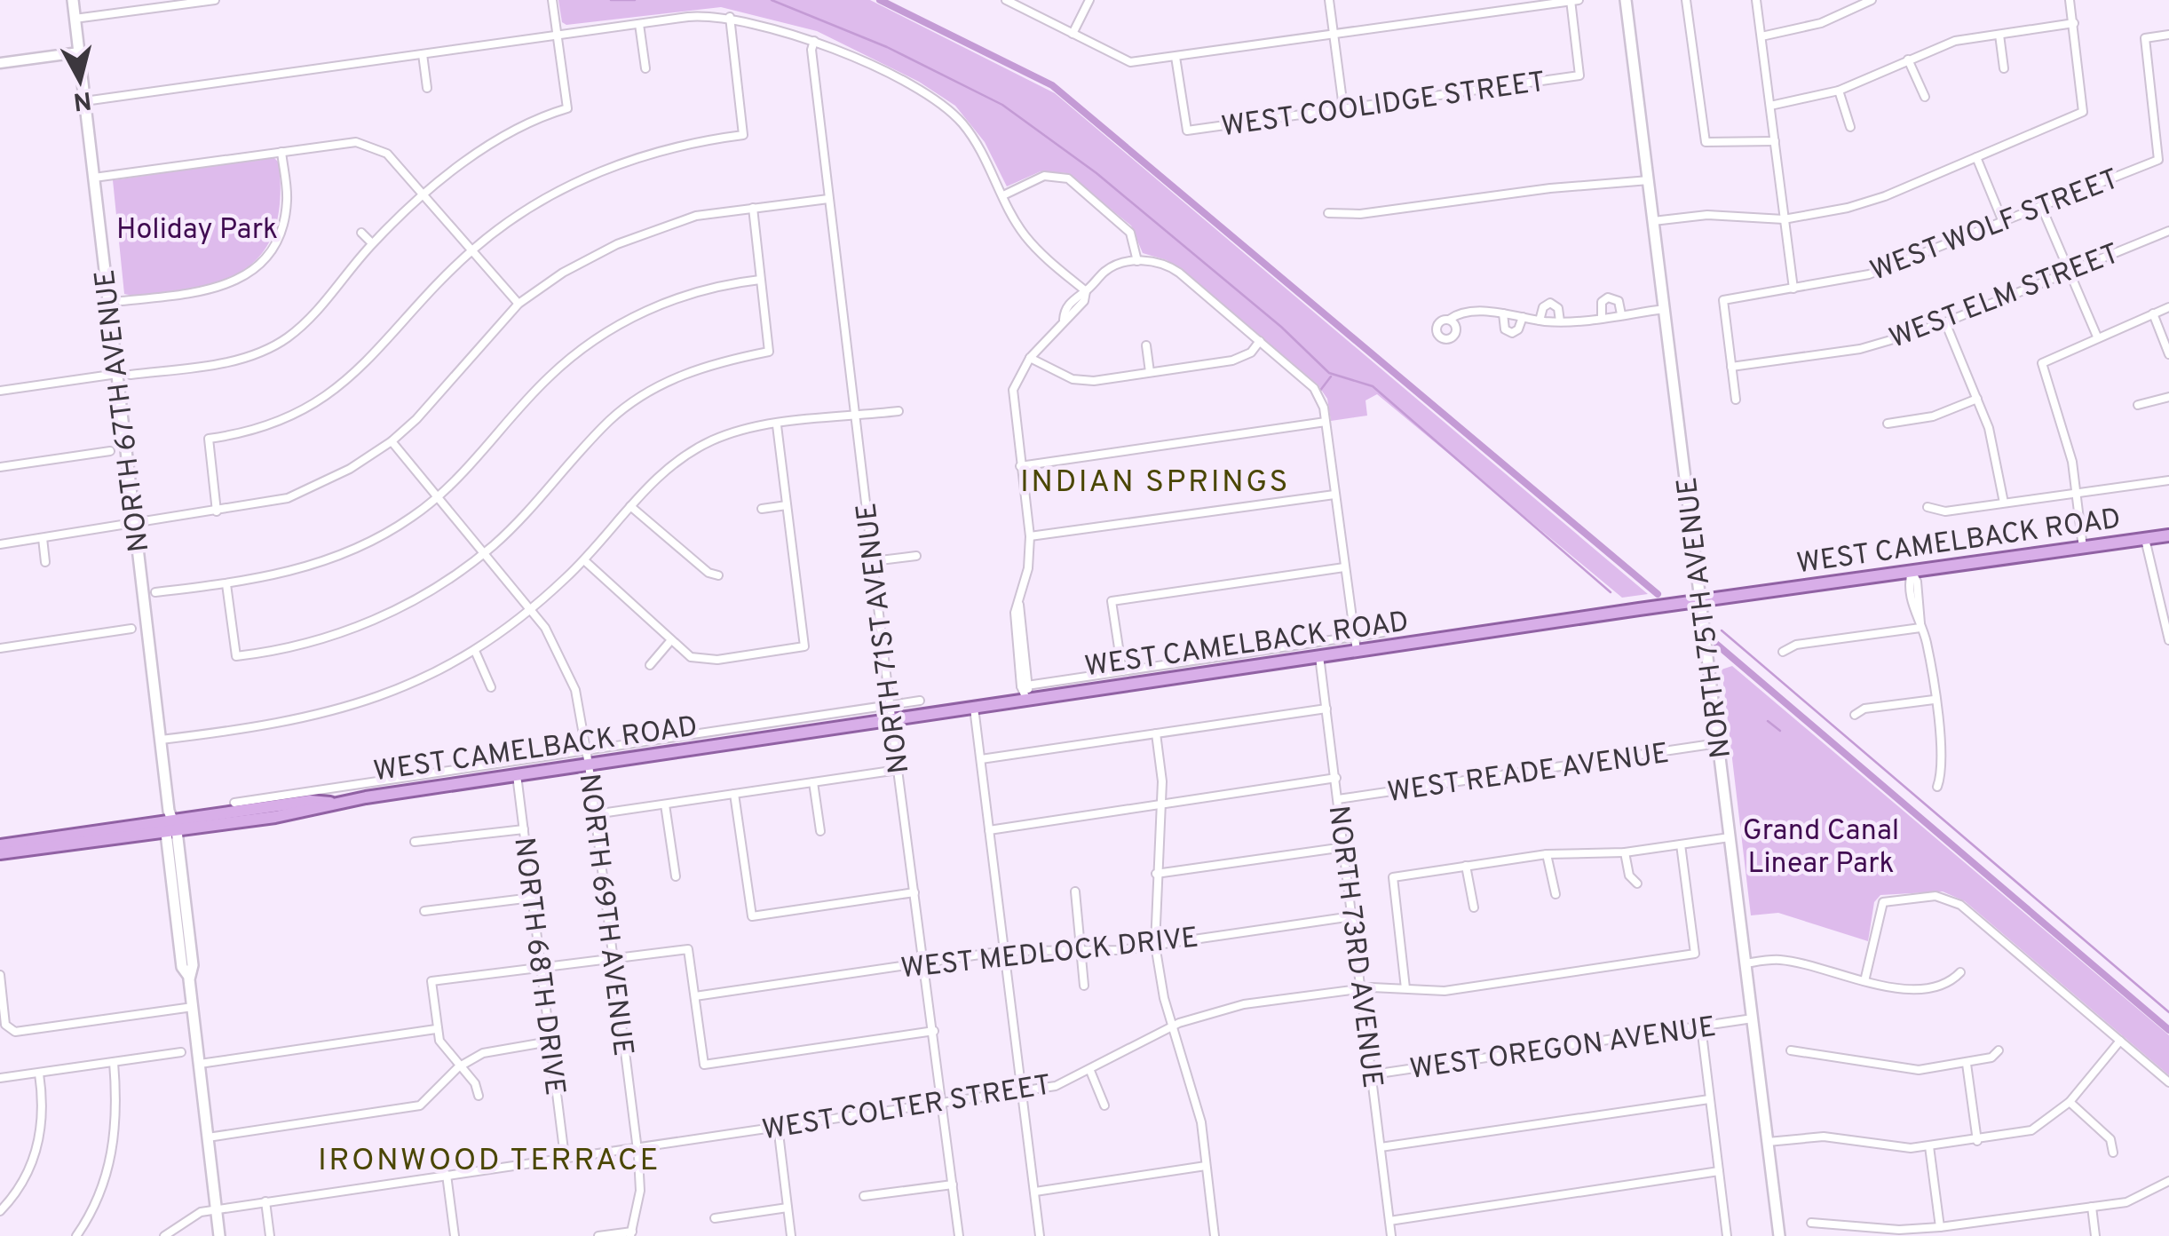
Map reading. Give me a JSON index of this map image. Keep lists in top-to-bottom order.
{
  "streets": {
    "main road": ["NORTH 67TH AVENUE", "WEST CAMELBACK ROAD", "NORTH 75TH AVENUE"],
    "street": [
      "WEST COOLIDGE STREET",
      "WEST WOLF STREET",
      "WEST ELM STREET",
      "NORTH 71ST AVENUE",
      "WEST READE AVENUE",
      "NORTH 69TH AVENUE",
      "NORTH 73RD AVENUE",
      "WEST MEDLOCK DRIVE",
      "NORTH 68TH DRIVE",
      "WEST OREGON AVENUE",
      "WEST COLTER STREET"
    ]
  },
  "crossings": [
    ["WEST WOLF STREET", "WEST ELM STREET"],
    ["NORTH 67TH AVENUE", "WEST CAMELBACK ROAD"],
    ["NORTH 67TH AVENUE", "WEST COLTER STREET"],
    ["WEST CAMELBACK ROAD", "NORTH 75TH AVENUE"],
    ["WEST CAMELBACK ROAD", "NORTH 71ST AVENUE"],
    ["WEST CAMELBACK ROAD", "NORTH 69TH AVENUE"],
    ["WEST CAMELBACK ROAD", "NORTH 73RD AVENUE"],
    ["WEST CAMELBACK ROAD", "NORTH 68TH DRIVE"],
    ["NORTH 75TH AVENUE", "WEST READE AVENUE"],
    ["NORTH 75TH AVENUE", "WEST OREGON AVENUE"],
    ["NORTH 71ST AVENUE", "WEST MEDLOCK DRIVE"],
    ["NORTH 71ST AVENUE", "WEST COLTER STREET"],
    ["WEST READE AVENUE", "NORTH 73RD AVENUE"],
    ["NORTH 69TH AVENUE", "WEST COLTER STREET"],
    ["NORTH 73RD AVENUE", "WEST MEDLOCK DRIVE"],
    ["NORTH 73RD AVENUE", "WEST OREGON AVENUE"],
    ["NORTH 73RD AVENUE", "WEST COLTER STREET"],
    ["NORTH 68TH DRIVE", "WEST COLTER STREET"]
  ],
  "districts": ["INDIAN SPRINGS", "IRONWOOD TERRACE"],
  "parks": ["Holiday Park", "Grand Canal Linear Park"],
  "north": "bottom"
}
